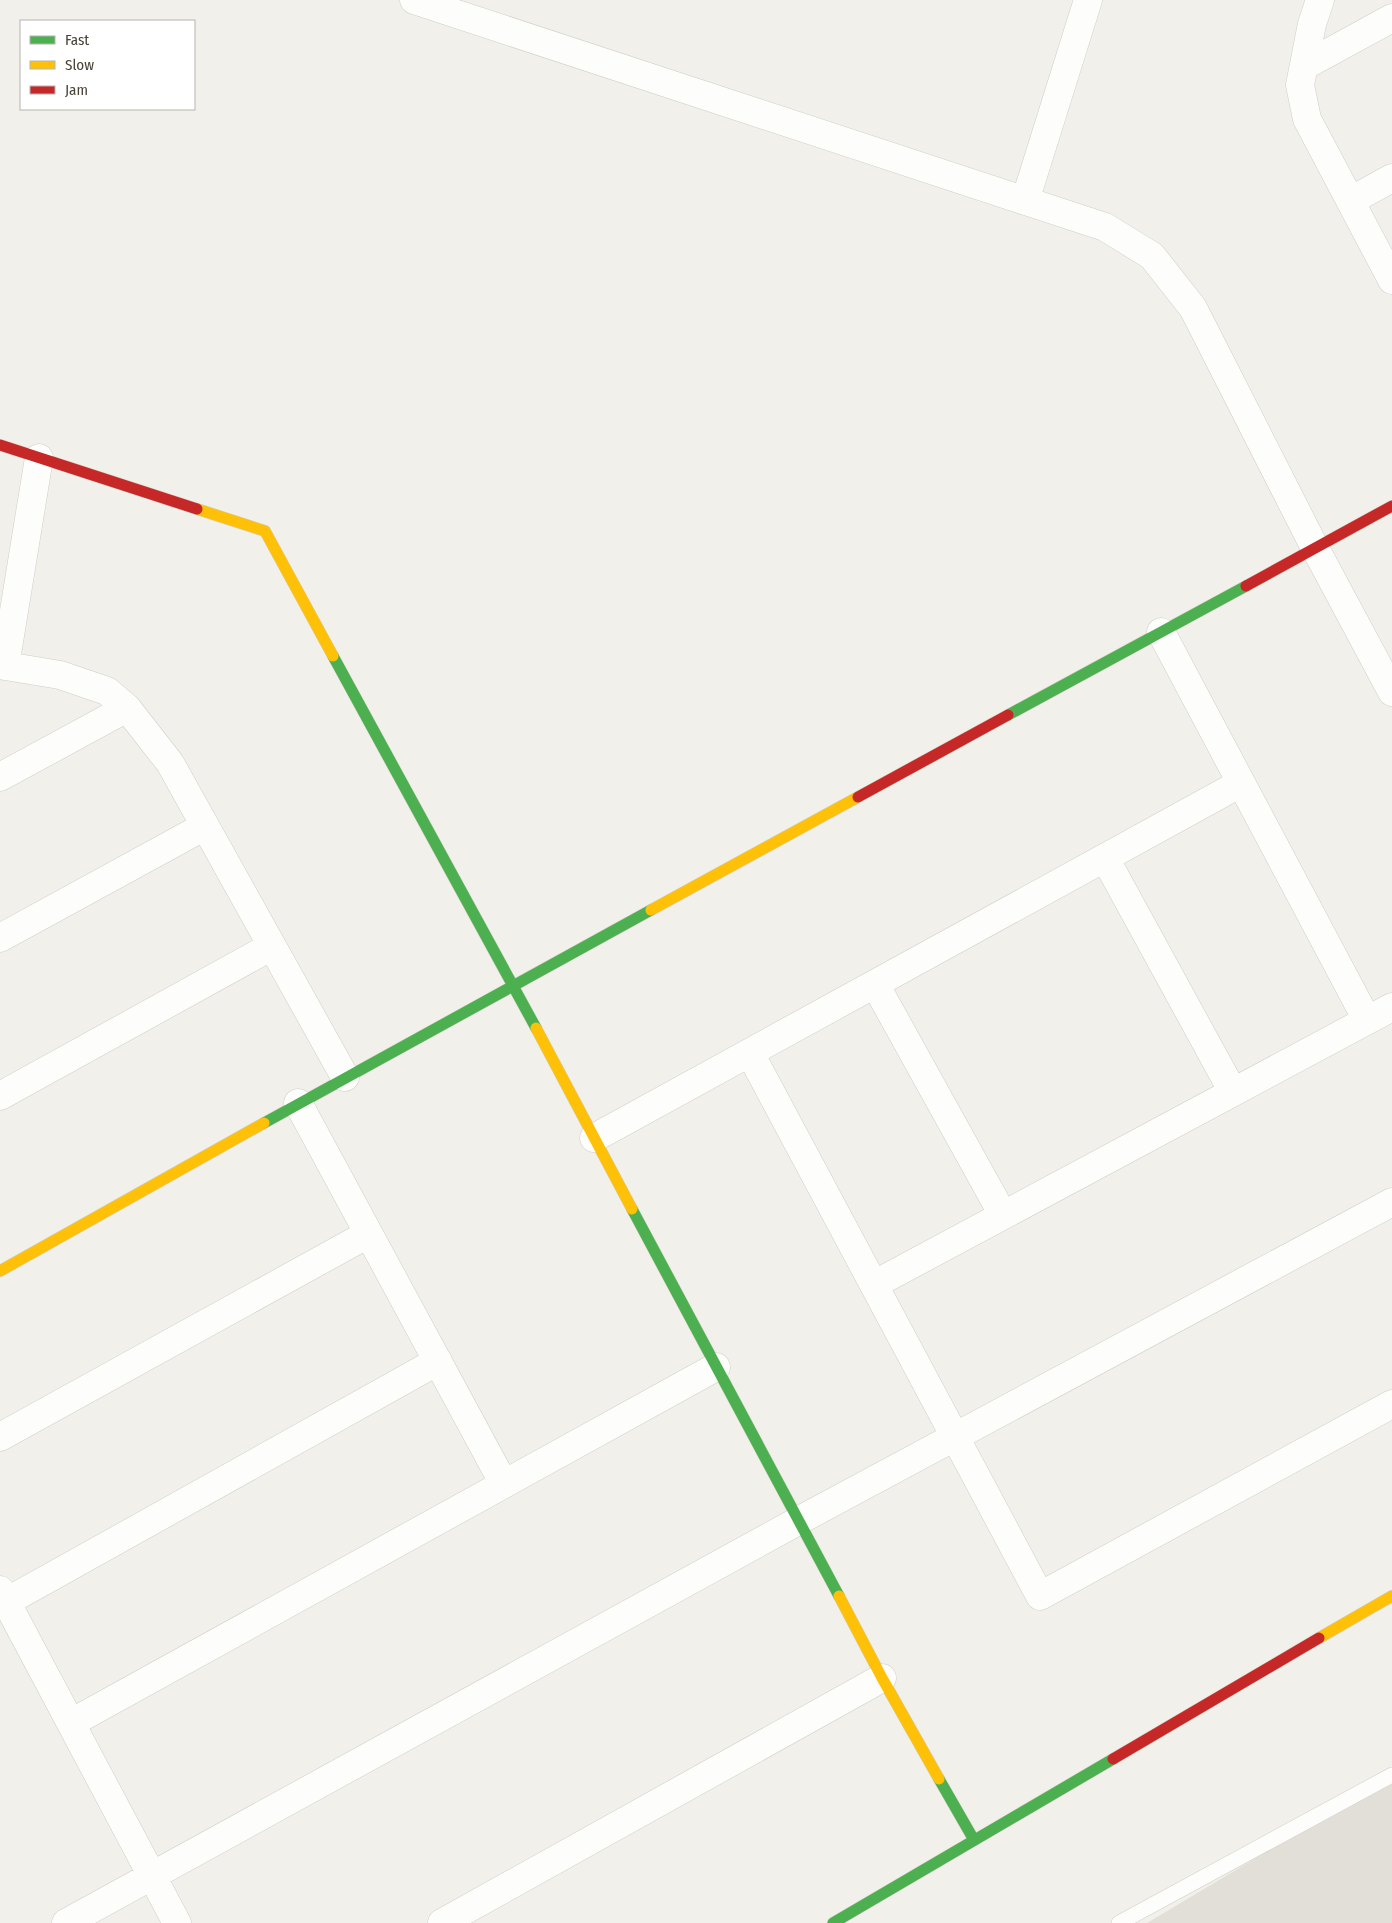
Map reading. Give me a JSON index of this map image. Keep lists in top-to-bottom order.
{
  "legend": ["Fast", "Slow", "Jam"]
}
